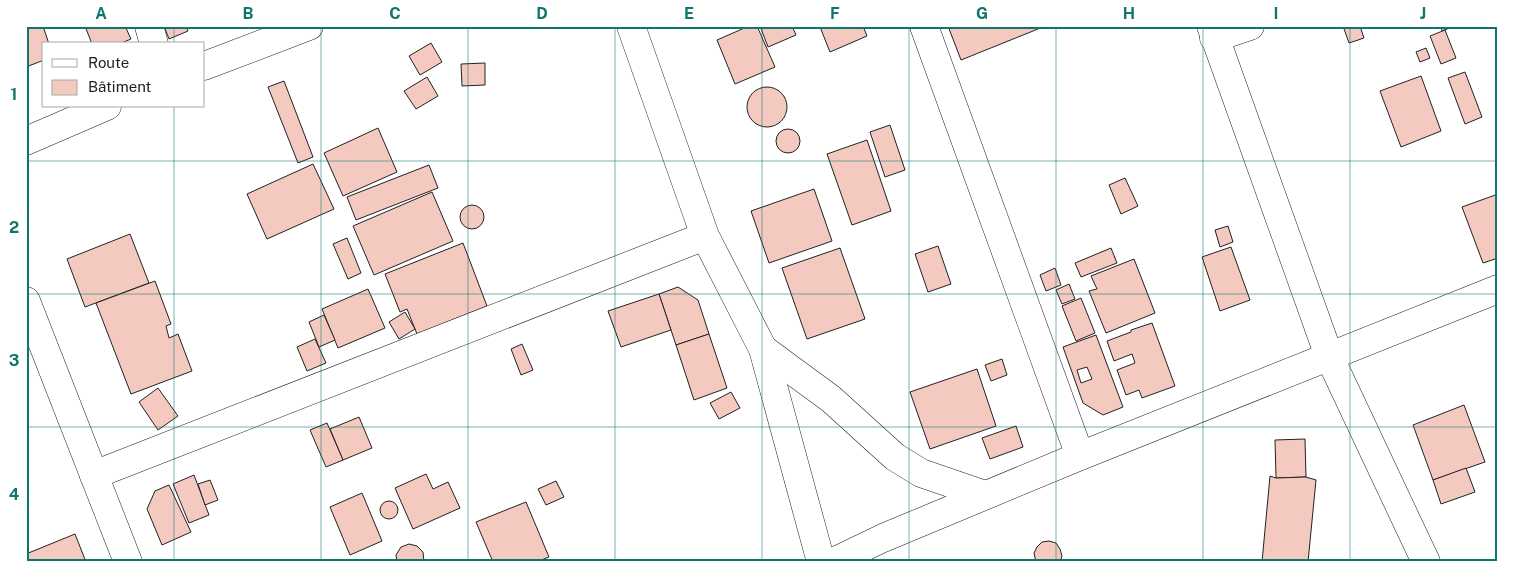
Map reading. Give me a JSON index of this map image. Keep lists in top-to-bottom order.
{
  "legend": ["Route", "Bâtiment"],
  "grid": {
    "columns": [
      "A",
      "B",
      "C",
      "D",
      "E",
      "F",
      "G",
      "H",
      "I",
      "J"
    ],
    "rows": [
      "1",
      "2",
      "3",
      "4"
    ]
  }
}
